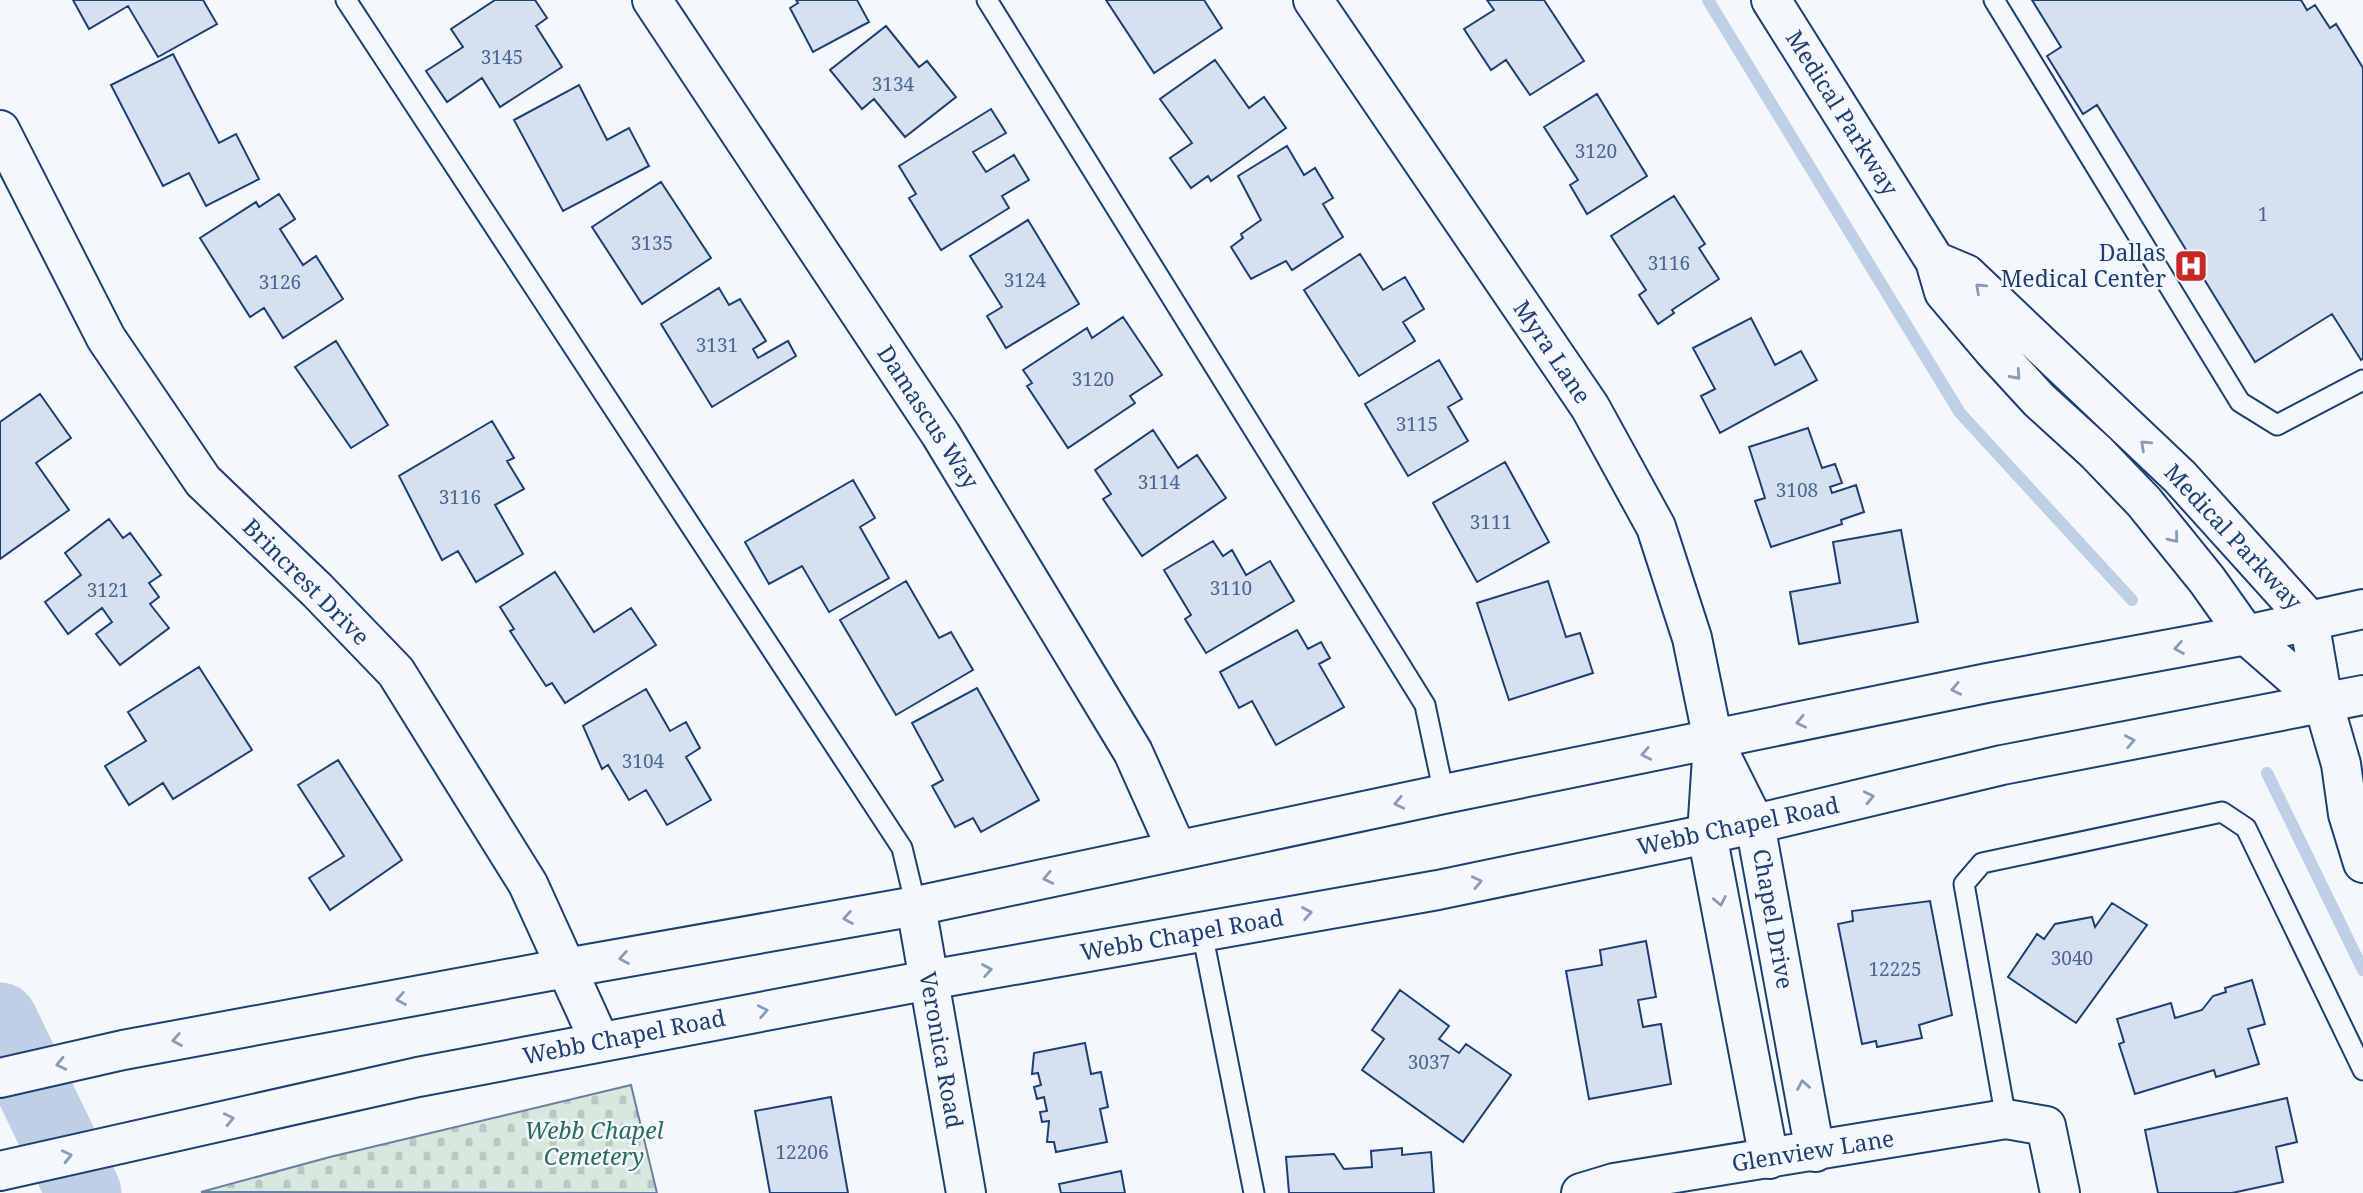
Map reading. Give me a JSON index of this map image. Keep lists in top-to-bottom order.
{
  "streets": {
    "street": [
      "Medical Parkway",
      "Myra Lane",
      "Damascus Way",
      "Brincrest Drive",
      "Webb Chapel Road",
      "Chapel Drive",
      "Veronica Road",
      "Glenview Lane"
    ]
  },
  "crossings": [
    ["Medical Parkway", "Webb Chapel Road"],
    ["Myra Lane", "Chapel Drive"],
    ["Brincrest Drive", "Webb Chapel Road"],
    ["Webb Chapel Road", "Chapel Drive"],
    ["Webb Chapel Road", "Veronica Road"],
    ["Chapel Drive", "Glenview Lane"]
  ],
  "parks": ["Webb Chapel Cemetery"],
  "places": {
    "hospital": ["Dallas Medical Center"]
  },
  "house_numbers": [
    "3145",
    "3134",
    "3120",
    "1",
    "3135",
    "3116",
    "3124",
    "3126",
    "3131",
    "3120",
    "3115",
    "3114",
    "3108",
    "3116",
    "3111",
    "3110",
    "3121",
    "3104",
    "3040",
    "12225",
    "3037",
    "12206"
  ]
}
